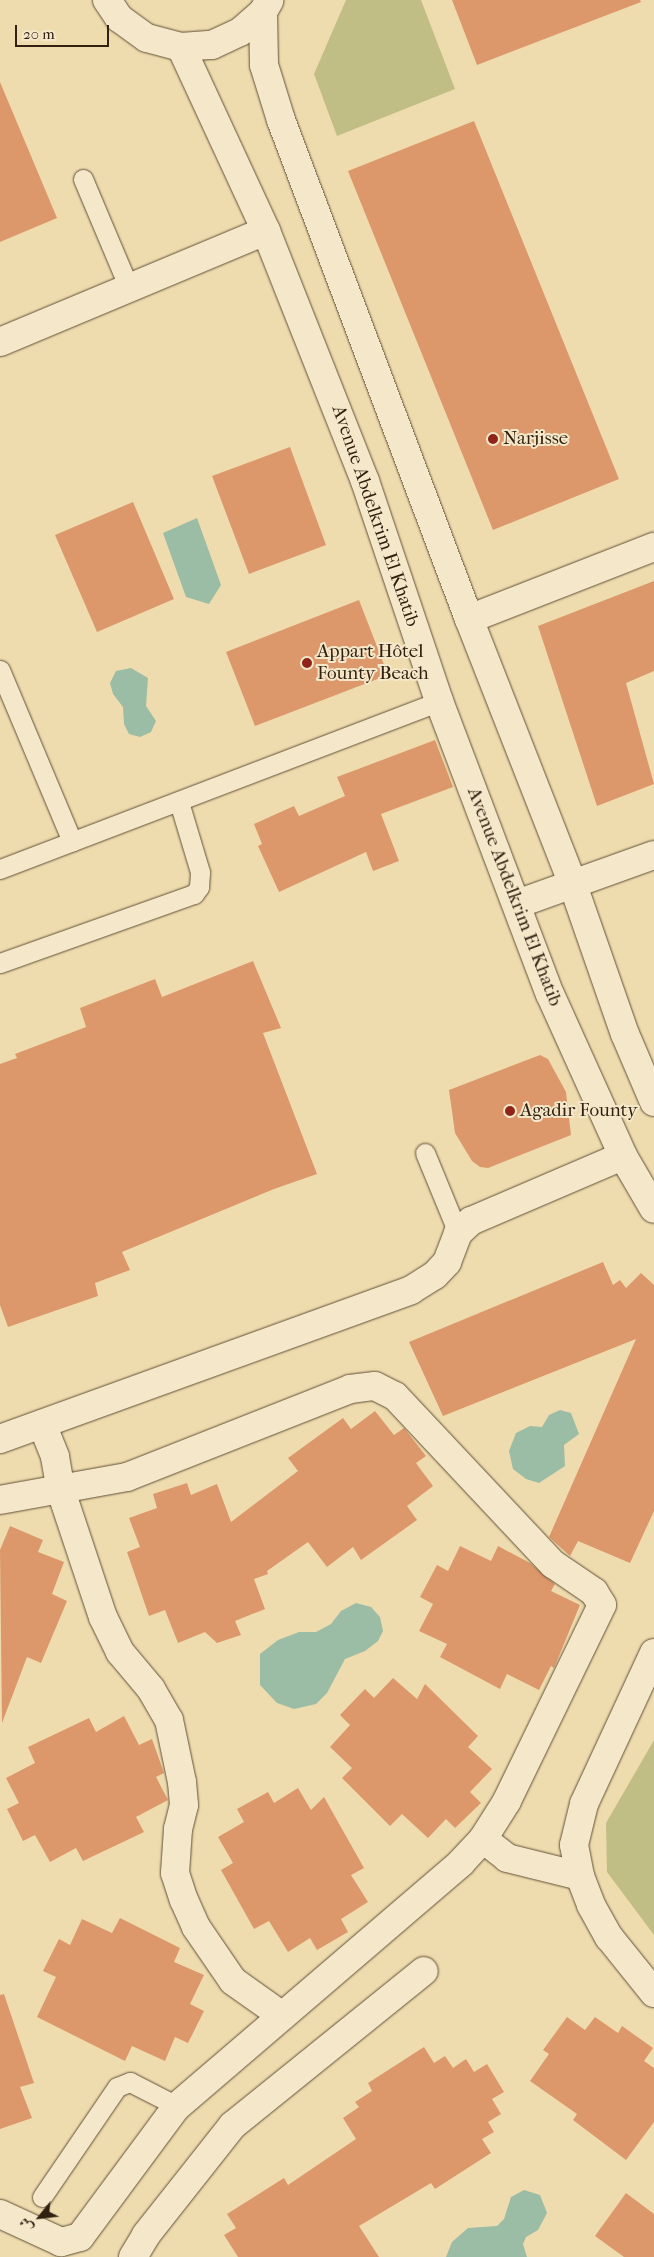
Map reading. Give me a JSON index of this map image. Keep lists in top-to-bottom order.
{
  "streets": {
    "street": ["Avenue Abdelkrim El Khatib"]
  },
  "places": ["Narjisse", "Appart Hôtel Founty Beach", "Agadir Founty"],
  "scale_bar": "20 m",
  "north": "bottom left"
}
